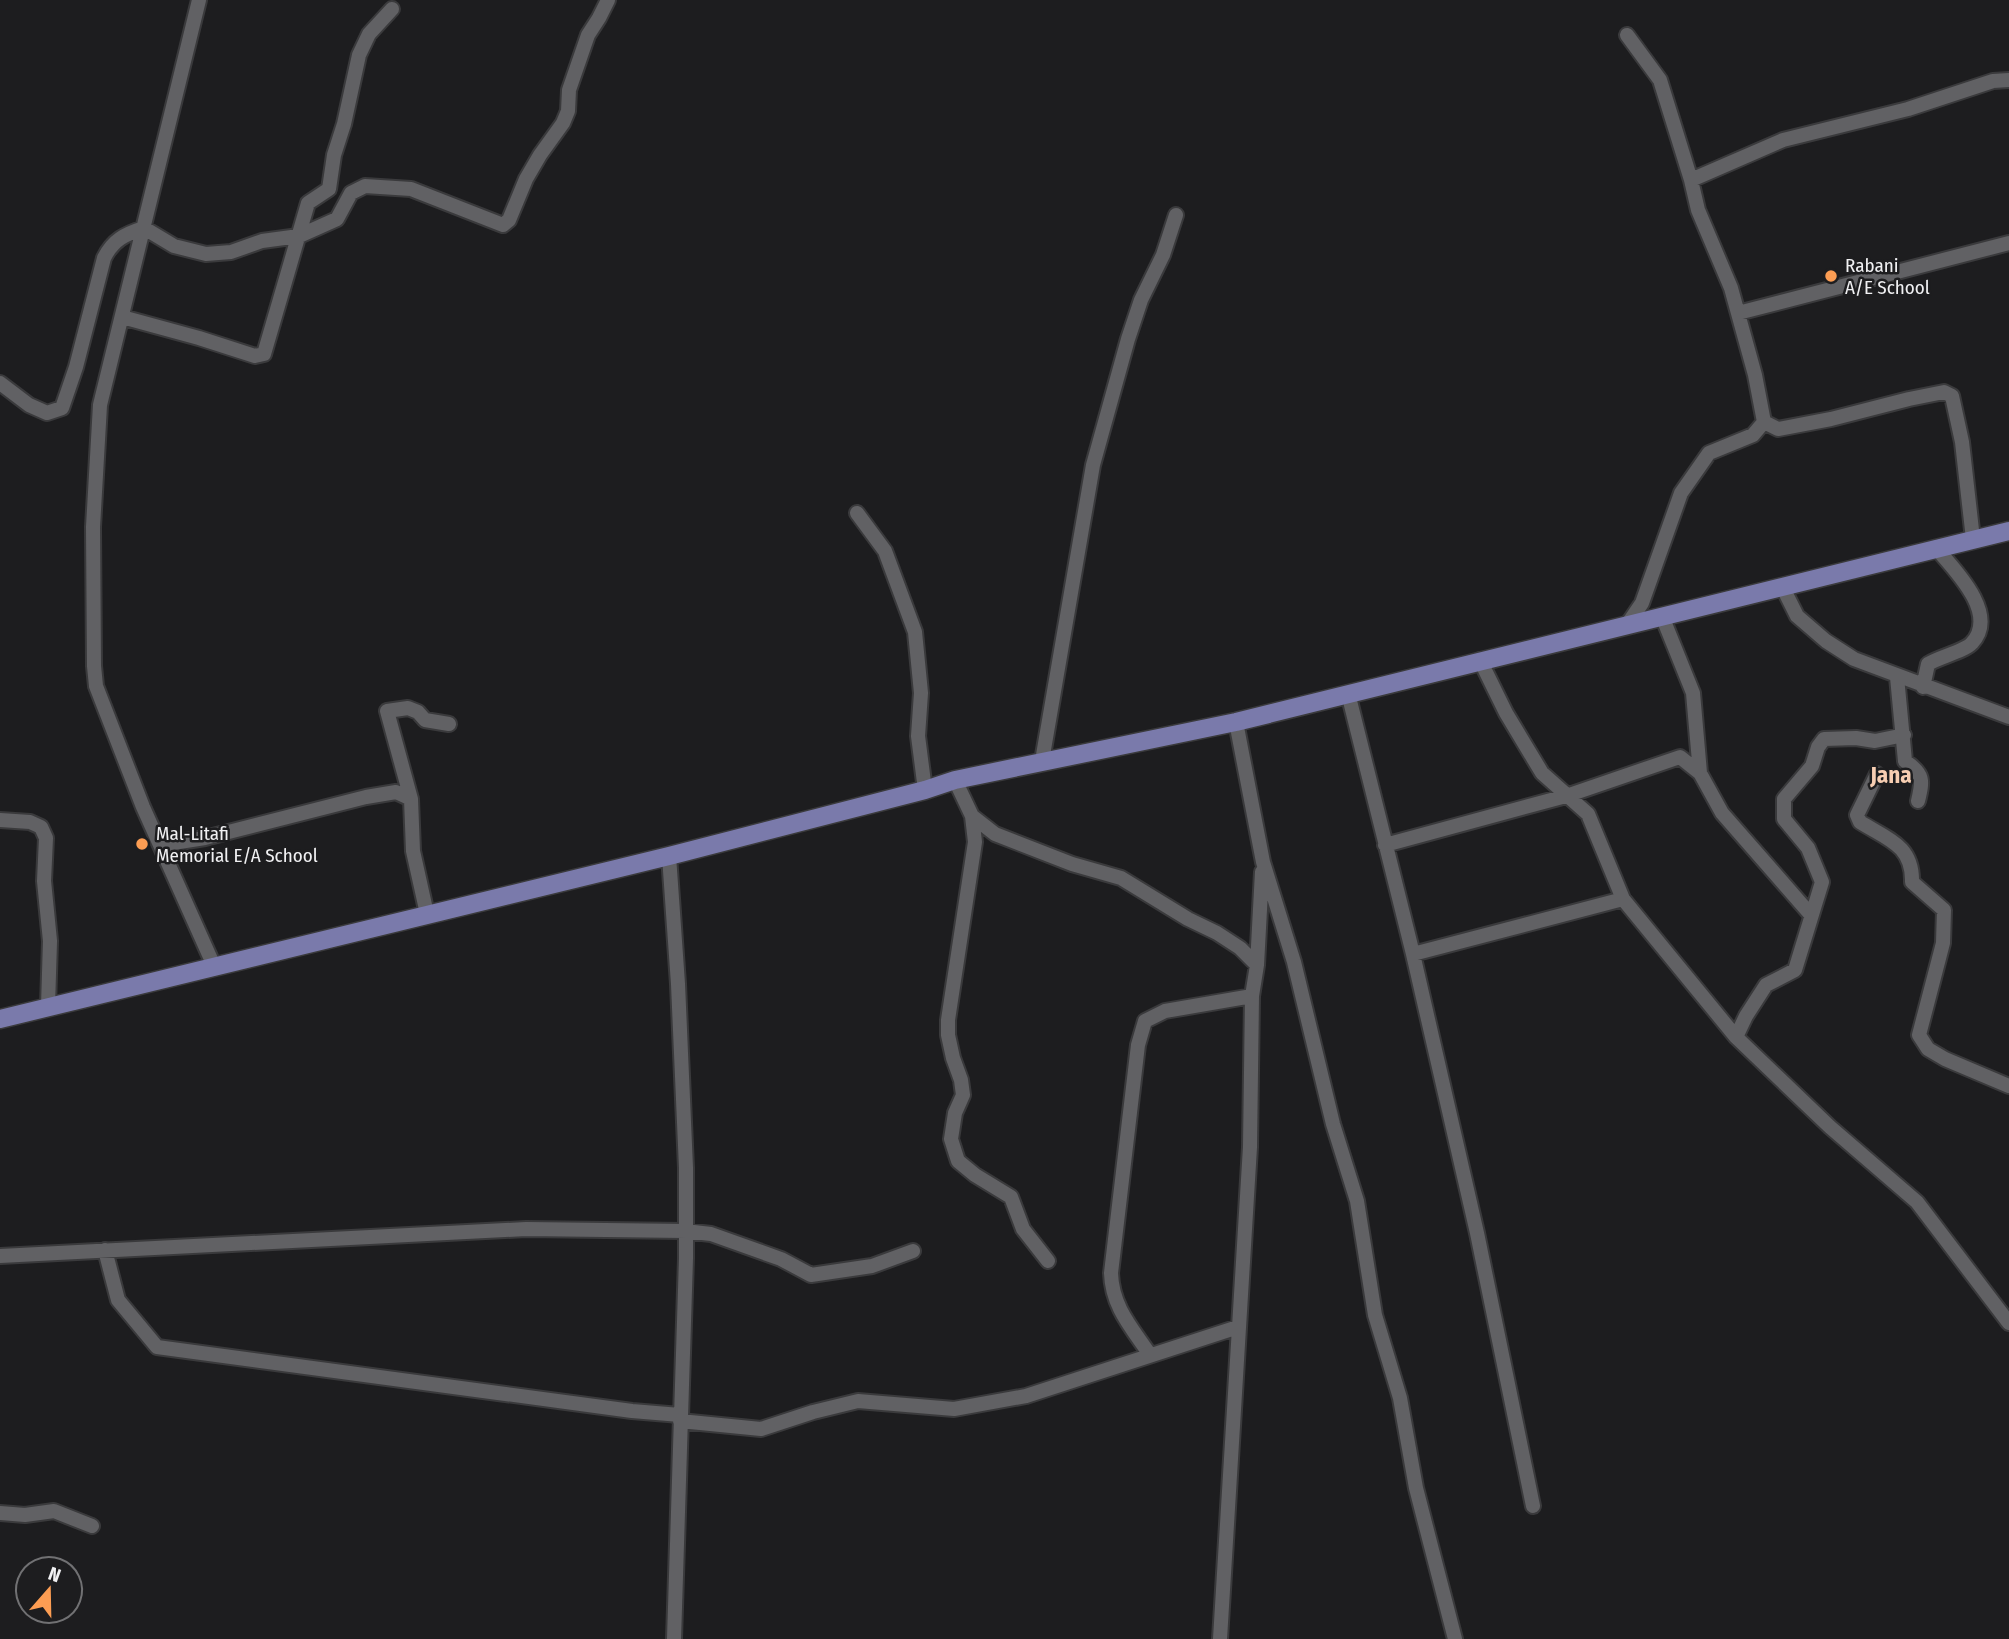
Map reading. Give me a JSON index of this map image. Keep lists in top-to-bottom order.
{
  "districts": ["Jana"],
  "places": ["Rabani A/E School", "Mal-Litafi Memorial E/A School"],
  "north": "top"
}
